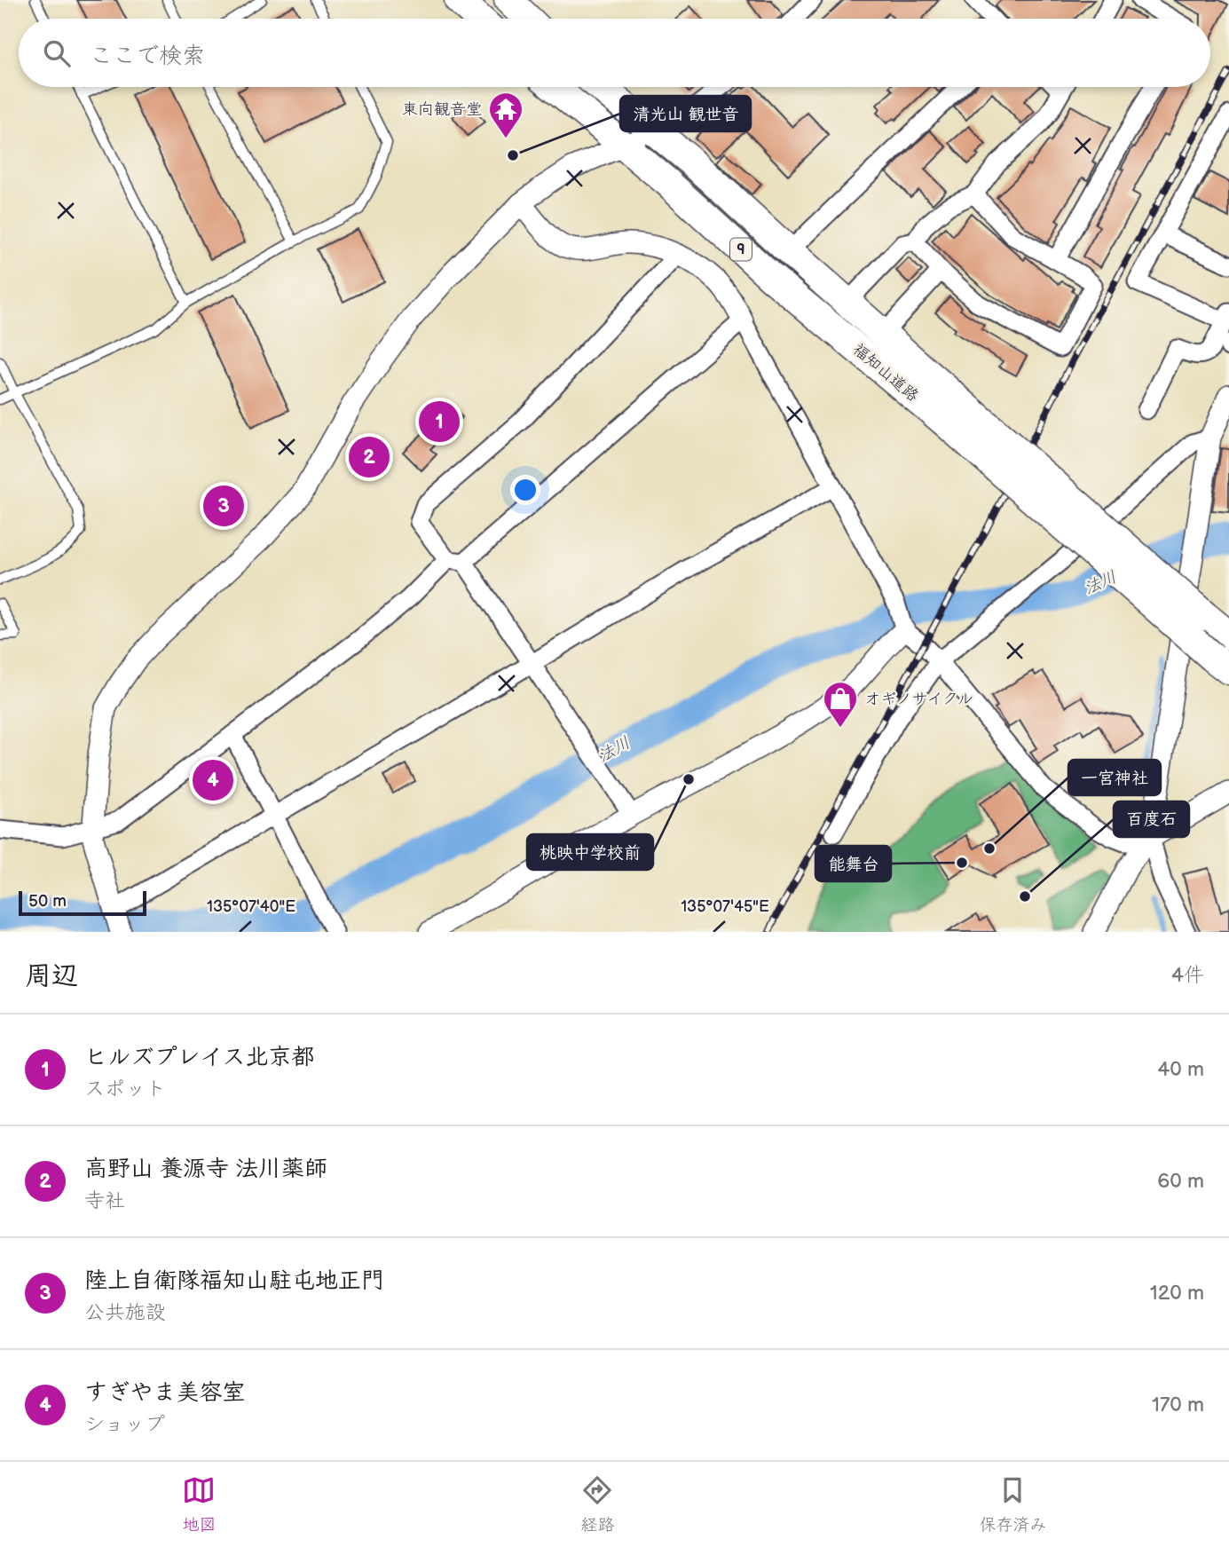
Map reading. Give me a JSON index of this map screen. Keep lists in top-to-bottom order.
{
  "streets": {
    "highway": ["9", "福知山道路"]
  },
  "water": ["法川"],
  "places": {
    "temple": ["東向観音堂"],
    "other": [
      "清光山 観世音",
      "桃映中学校前",
      "一宮神社",
      "能舞台",
      "百度石"
    ],
    "shop": ["オギノサイクル"]
  },
  "scale_bar": "50 m",
  "page": {
    "search": "ここで検索",
    "pins": [
      "1",
      "2",
      "3",
      "4"
    ],
    "scale": "50 m",
    "heading": ["周辺", "4件"],
    "list": [
      {
        "mark": "1",
        "name": "ヒルズプレイス北京都",
        "note": "スポット",
        "value": "40 m"
      },
      {
        "mark": "2",
        "name": "高野山 養源寺 法川薬師",
        "note": "寺社",
        "value": "60 m"
      },
      {
        "mark": "3",
        "name": "陸上自衛隊福知山駐屯地正門",
        "note": "公共施設",
        "value": "120 m"
      },
      {
        "mark": "4",
        "name": "すぎやま美容室",
        "note": "ショップ",
        "value": "170 m"
      }
    ],
    "nav": ["地図", "経路", "保存済み"]
  },
  "coordinates": ["135°07'40\"E", "135°07'45\"E"]
}
